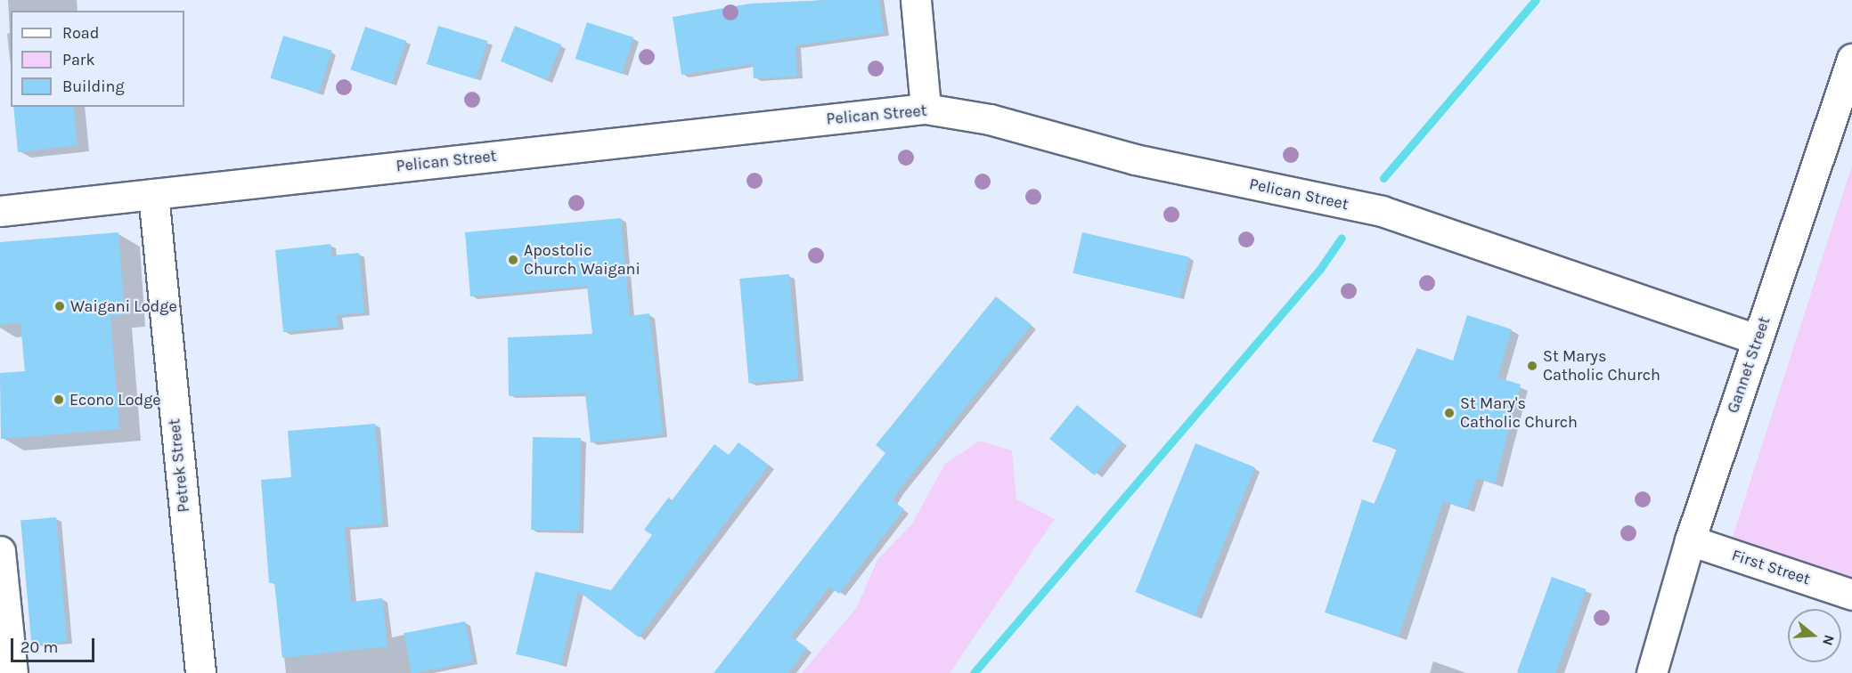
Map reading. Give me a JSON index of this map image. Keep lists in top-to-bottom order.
{
  "streets": {
    "street": [
      "Pelican Street",
      "Gannet Street",
      "Petrek Street",
      "First Street"
    ]
  },
  "crossings": [
    ["Pelican Street", "Gannet Street"],
    ["Pelican Street", "Petrek Street"],
    ["Gannet Street", "First Street"]
  ],
  "places": [
    "Apostolic Church Waigani",
    "Waigani Lodge",
    "St Marys Catholic Church",
    "Econo Lodge",
    "St Mary's Catholic Church"
  ],
  "legend": ["Road", "Park", "Building"],
  "scale_bar": "20 m",
  "north": "right"
}
